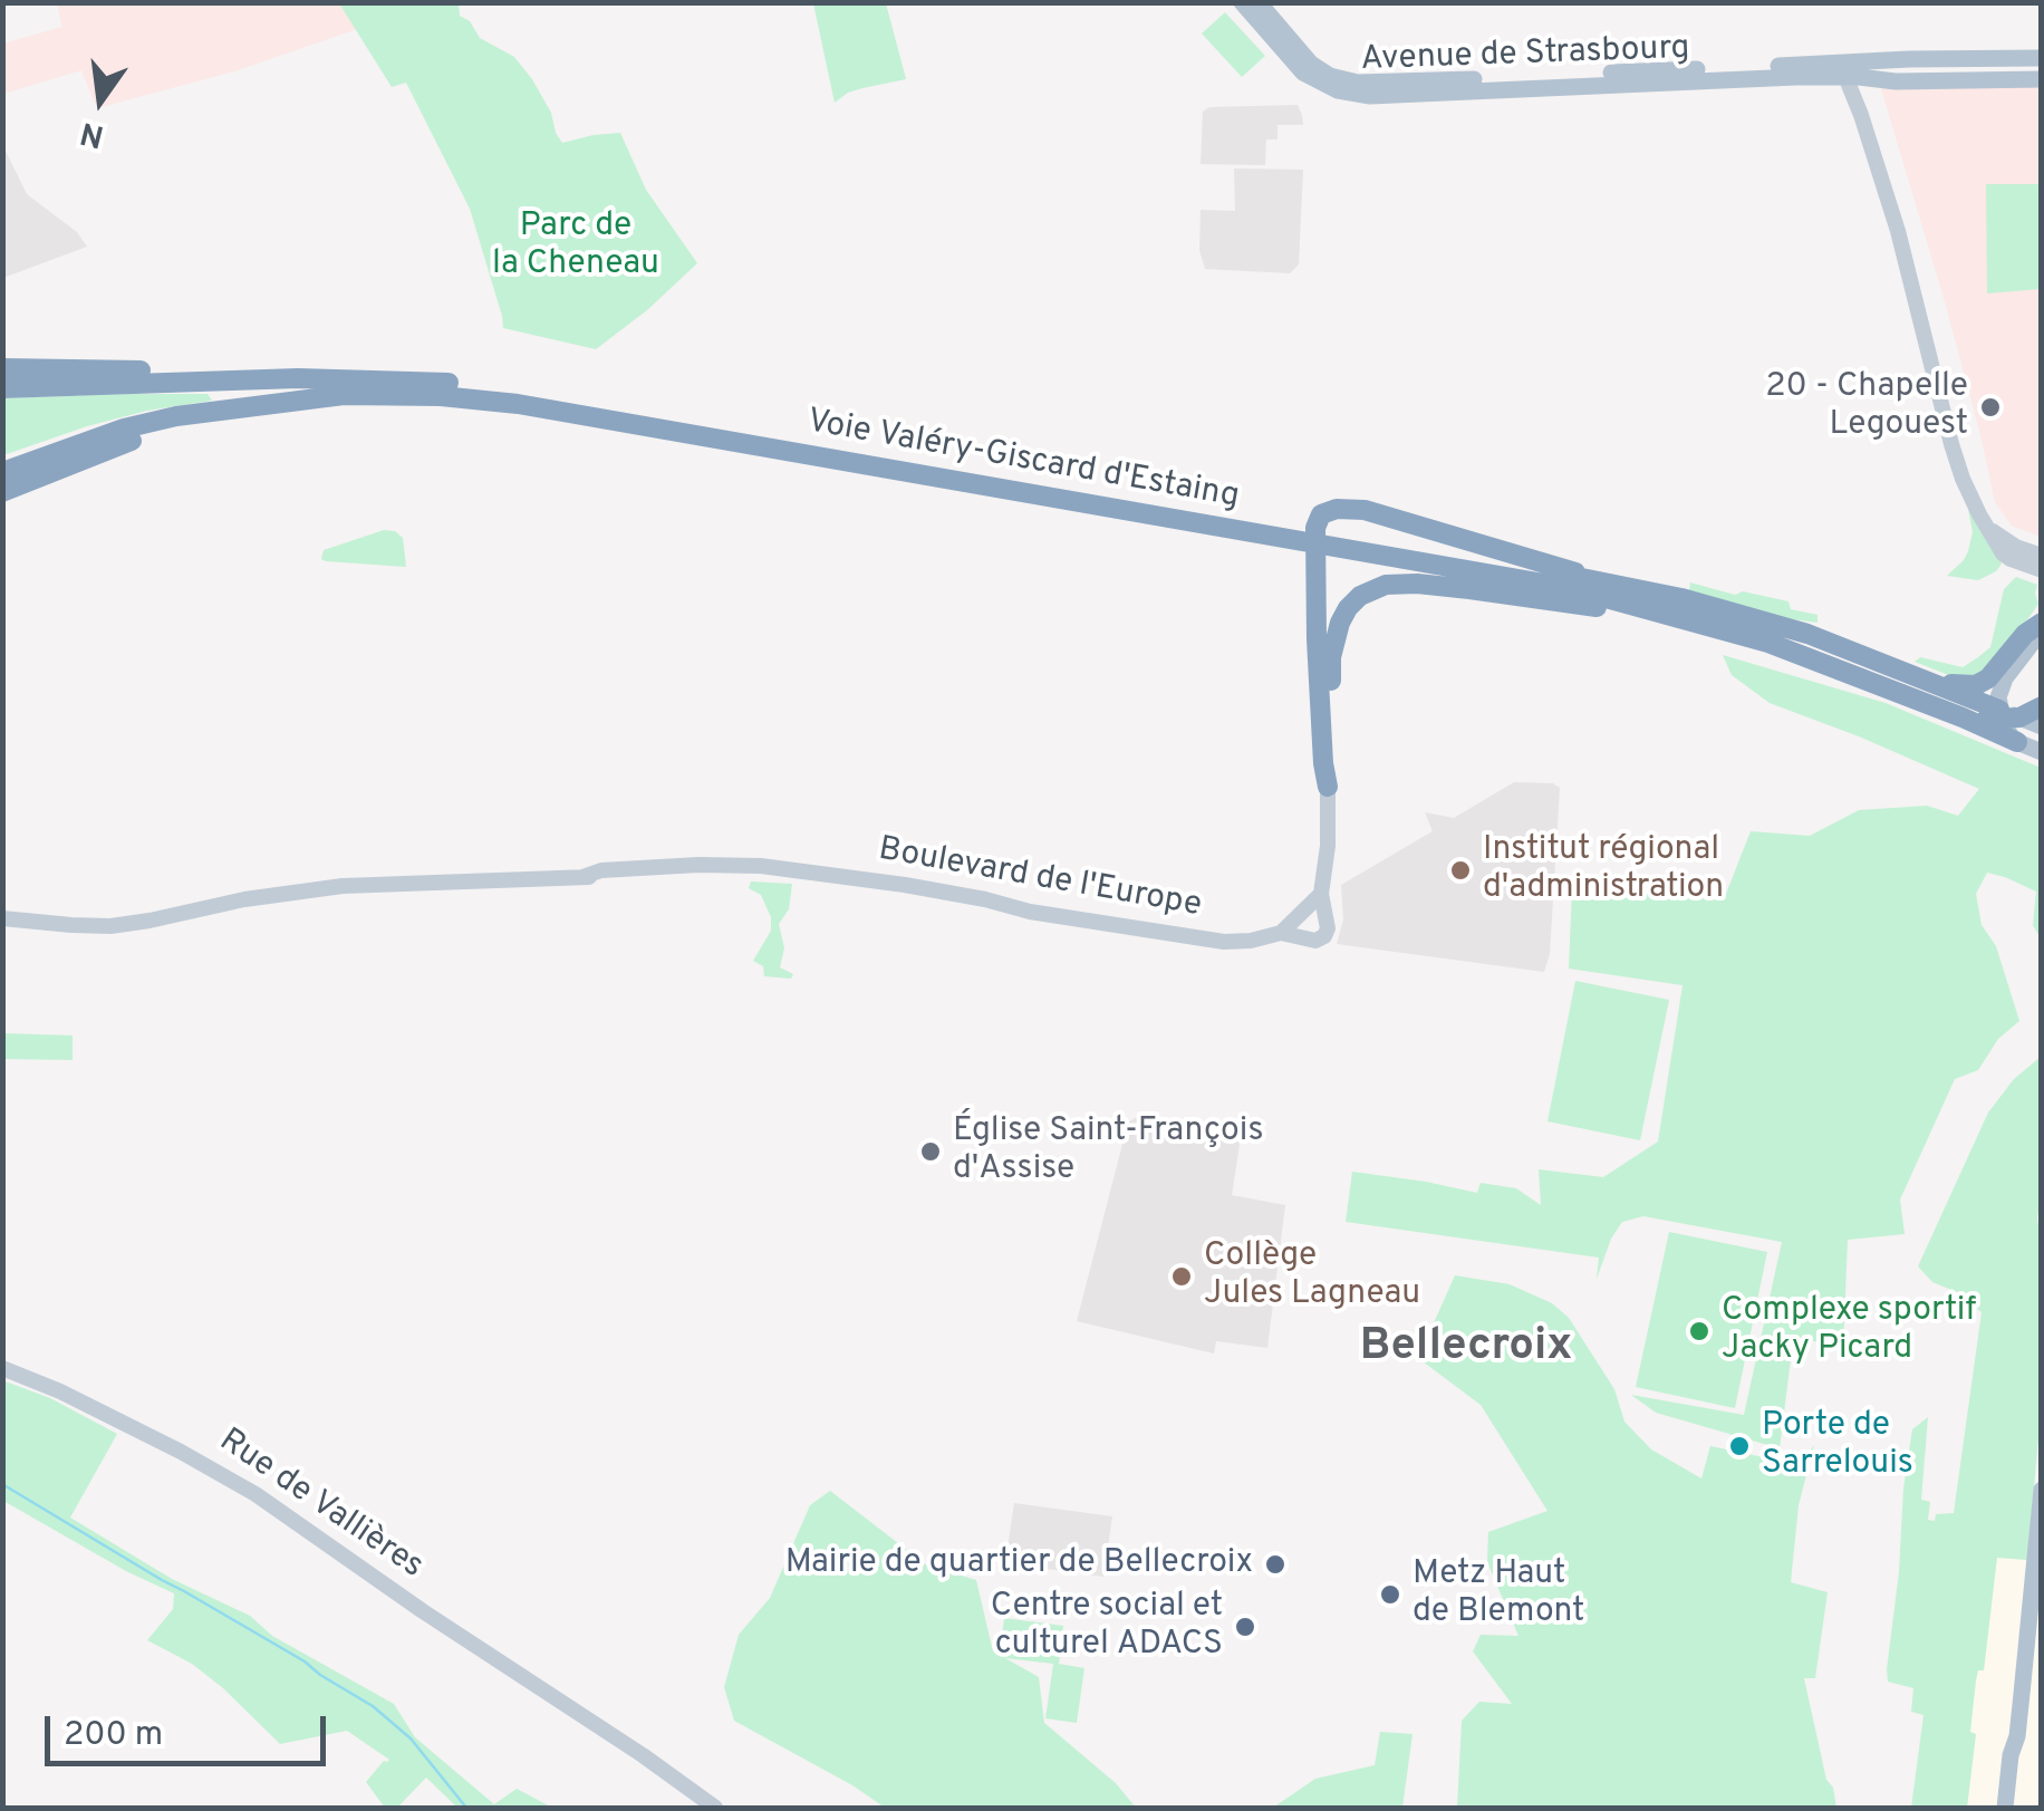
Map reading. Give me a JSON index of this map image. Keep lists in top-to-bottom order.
{
  "streets": {
    "highway": ["Voie Valéry-Giscard d'Estaing"],
    "main road": ["Avenue de Strasbourg", "Boulevard de l'Europe", "Rue de Vallières"]
  },
  "districts": ["Bellecroix"],
  "parks": ["Parc de la Cheneau"],
  "places": [
    "20 - Chapelle Legouest",
    "Institut régional d'administration",
    "Église Saint-François d'Assise",
    "Collège Jules Lagneau",
    "Complexe sportif Jacky Picard",
    "Porte de Sarrelouis",
    "Mairie de quartier de Bellecroix",
    "Metz Haut de Blemont",
    "Centre social et culturel ADACS"
  ],
  "scale_bar": "200 m",
  "north": "bottom"
}
